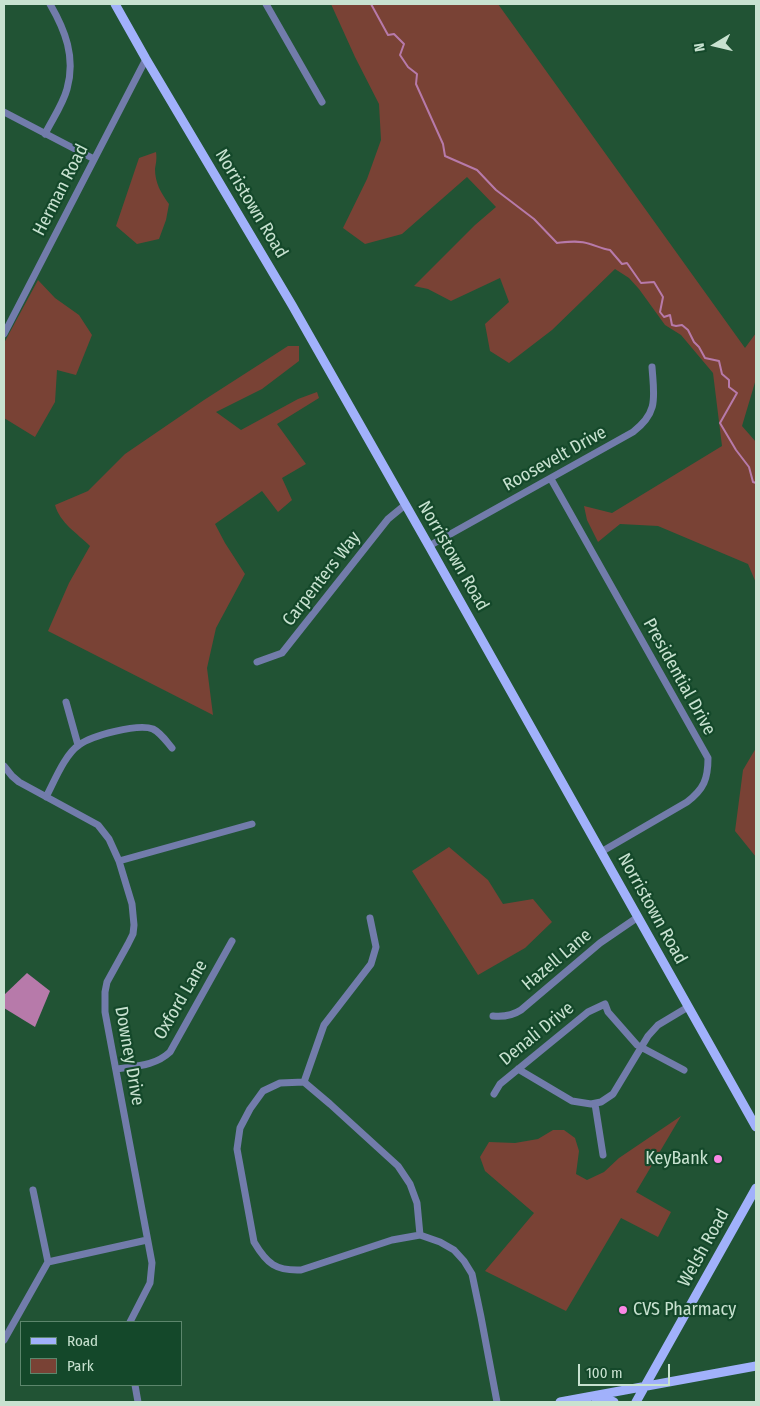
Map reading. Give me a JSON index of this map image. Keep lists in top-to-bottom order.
{
  "streets": {
    "main road": ["Norristown Road", "Welsh Road"],
    "street": [
      "Herman Road",
      "Roosevelt Drive",
      "Carpenters Way",
      "Presidential Drive",
      "Hazell Lane",
      "Oxford Lane",
      "Denali Drive",
      "Downey Drive"
    ]
  },
  "crossings": [
    ["Herman Road", "Norristown Road"],
    ["Norristown Road", "Roosevelt Drive"],
    ["Norristown Road", "Carpenters Way"],
    ["Norristown Road", "Presidential Drive"],
    ["Norristown Road", "Hazell Lane"],
    ["Roosevelt Drive", "Presidential Drive"],
    ["Oxford Lane", "Downey Drive"]
  ],
  "places": ["KeyBank", "CVS Pharmacy"],
  "legend": ["Road", "Park"],
  "scale_bar": "100 m",
  "north": "left"
}
